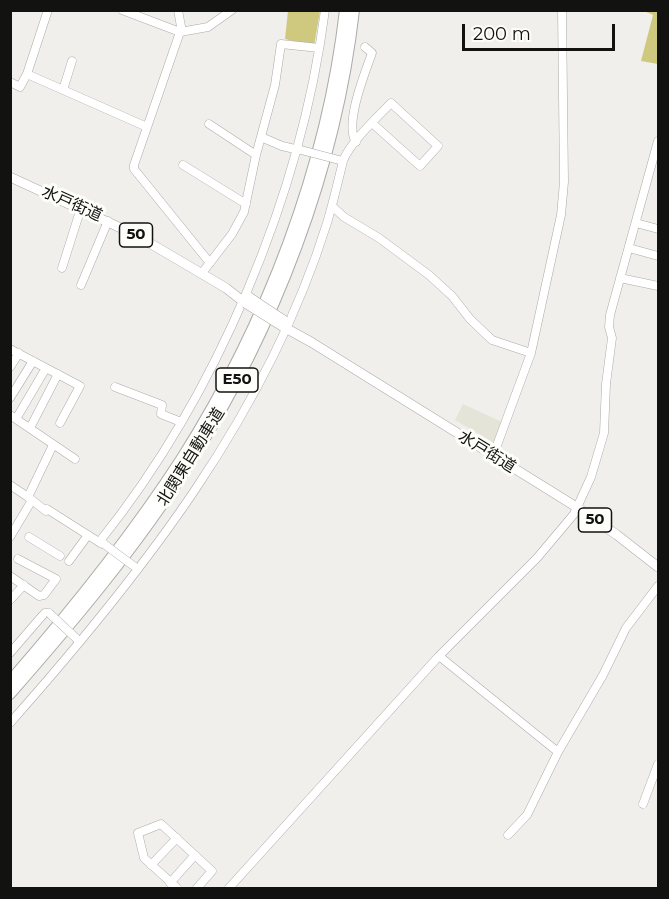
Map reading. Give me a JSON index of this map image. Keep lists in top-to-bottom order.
{
  "streets": {
    "highway": ["E50", "北関東自動車道"],
    "main road": ["水戸街道", "50"]
  },
  "scale_bar": "200 m"
}
